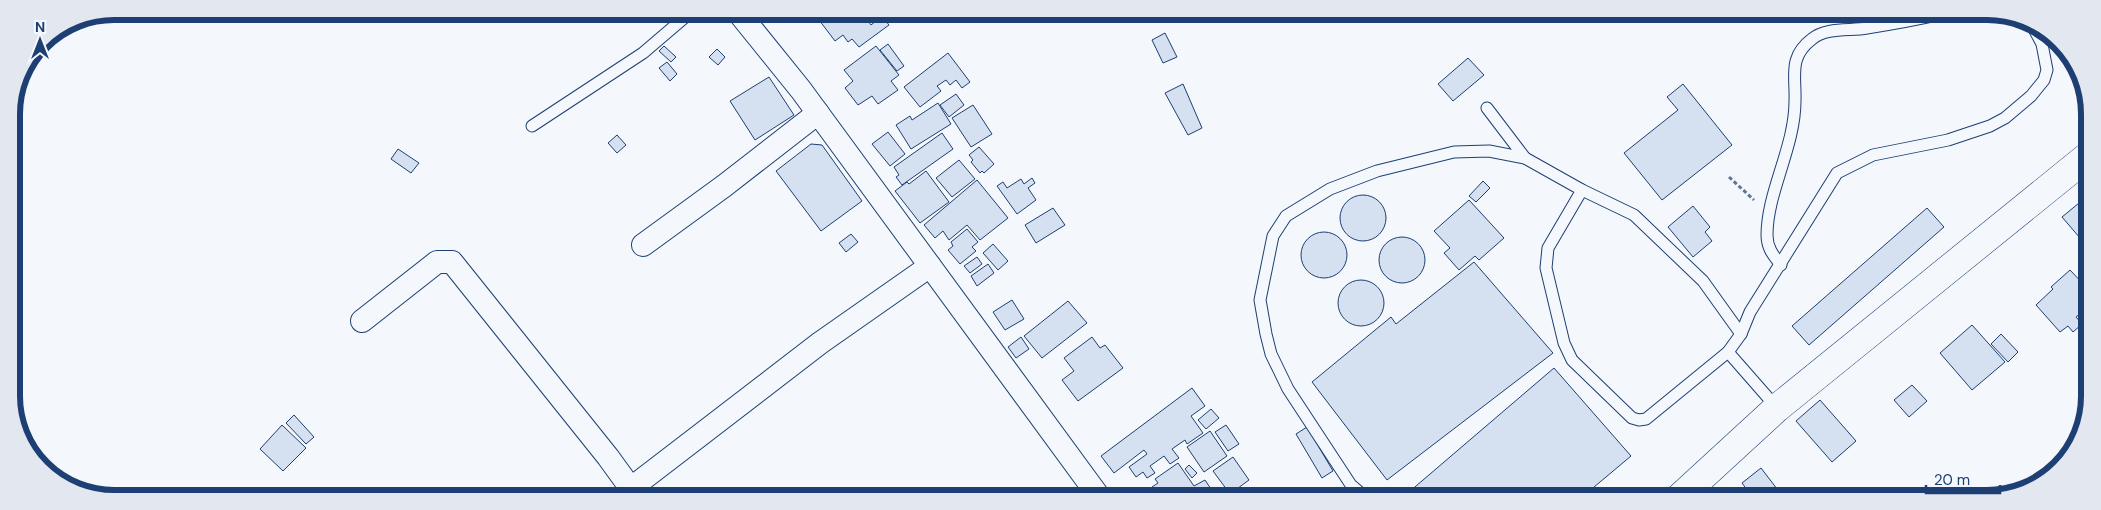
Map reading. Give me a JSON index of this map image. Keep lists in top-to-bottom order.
{
  "scale_bar": "20 m",
  "north": "top"
}
